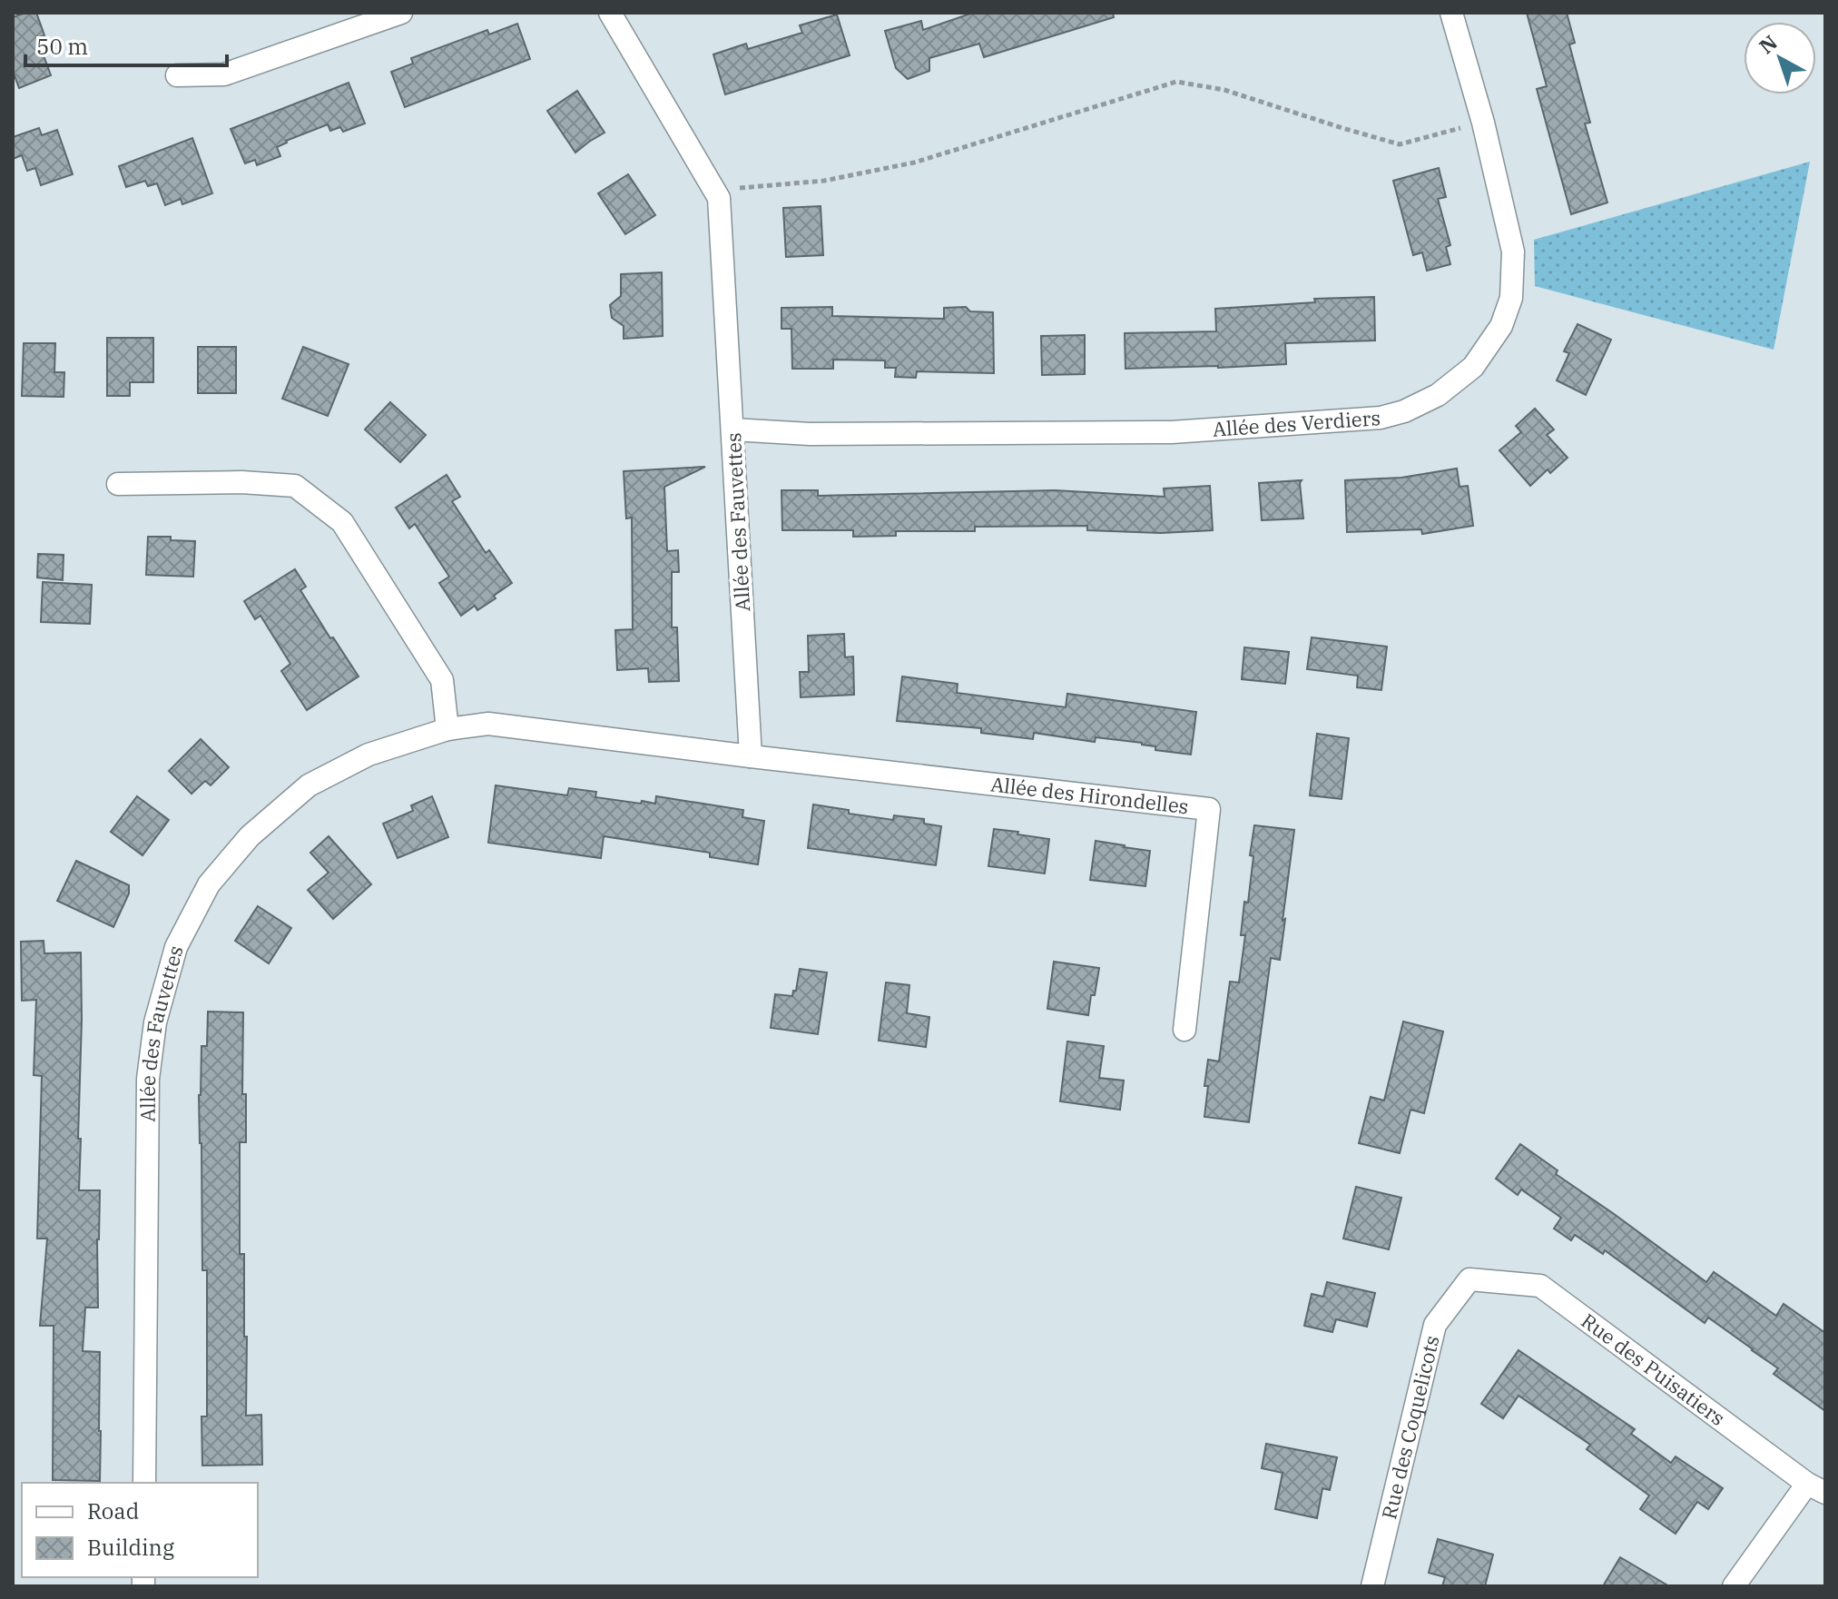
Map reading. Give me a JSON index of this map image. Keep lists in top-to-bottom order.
{
  "streets": {
    "street": [
      "Allée des Verdiers",
      "Allée des Fauvettes",
      "Allée des Hirondelles",
      "Rue des Puisatiers",
      "Rue des Coquelicots"
    ]
  },
  "crossings": [
    ["Allée des Verdiers", "Allée des Fauvettes"],
    ["Allée des Fauvettes", "Allée des Hirondelles"],
    ["Rue des Puisatiers", "Rue des Coquelicots"]
  ],
  "legend": ["Road", "Building"],
  "scale_bar": "50 m",
  "north": "top left"
}
